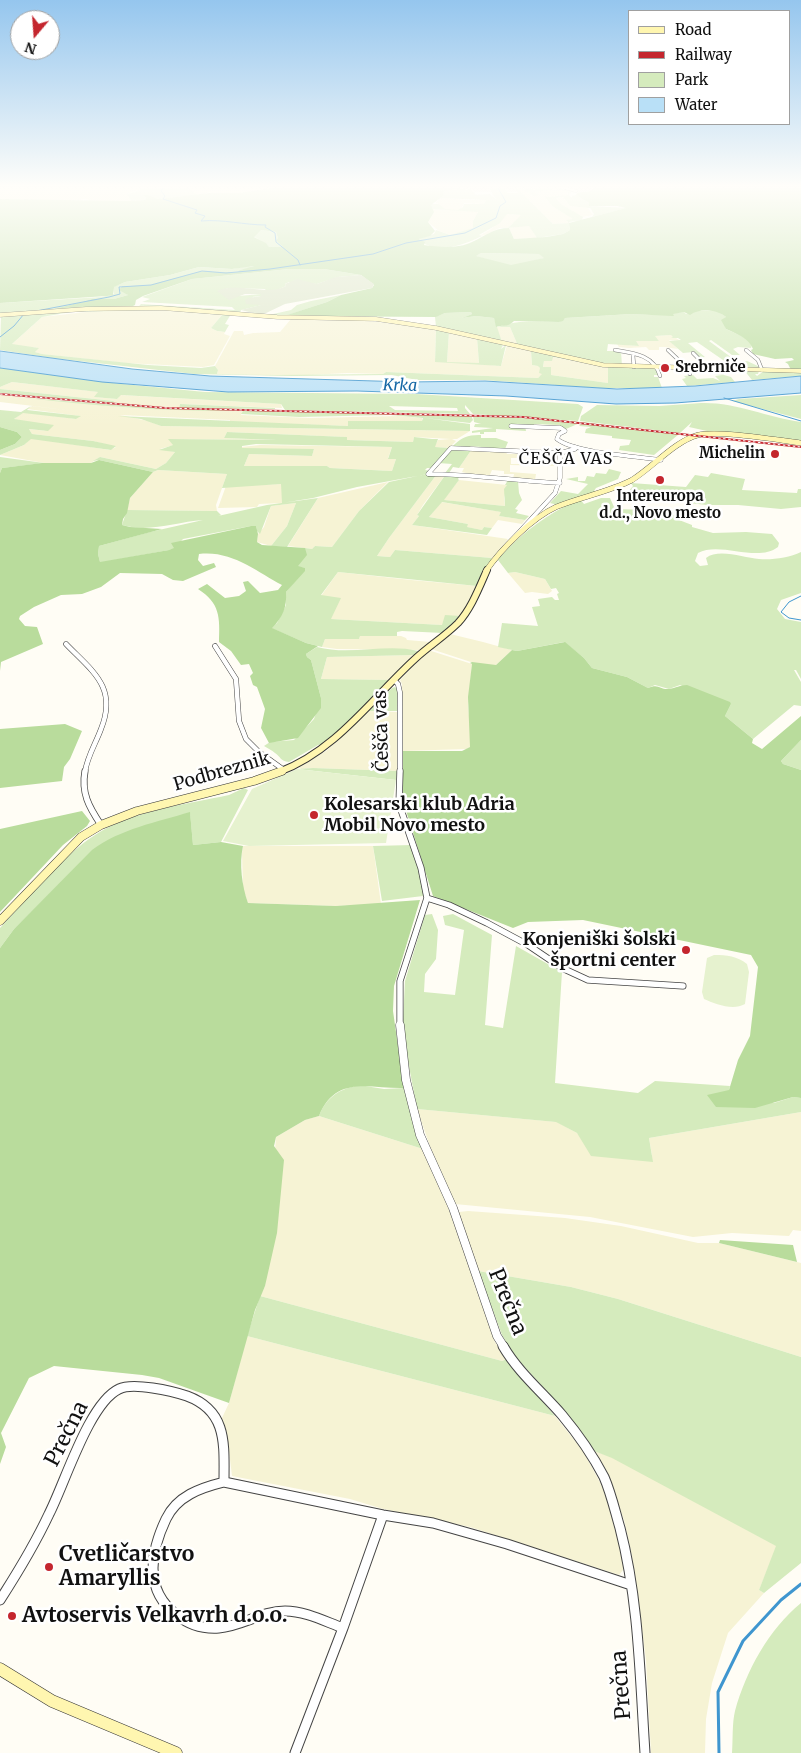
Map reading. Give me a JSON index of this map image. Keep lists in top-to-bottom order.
{
  "streets": {
    "street": ["Češča vas", "Podbreznik", "Prečna"]
  },
  "crossings": [
    ["Češča vas", "Prečna"]
  ],
  "districts": ["ČEŠČA VAS"],
  "water": ["Krka"],
  "places": [
    "Srebrniče",
    "Michelin",
    "Intereuropa d.d., Novo mesto",
    "Kolesarski klub Adria Mobil Novo mesto",
    "Konjeniški šolski športni center",
    "Cvetličarstvo Amaryllis",
    "Avtoservis Velkavrh d.o.o."
  ],
  "legend": [
    "Road",
    "Railway",
    "Park",
    "Water"
  ],
  "north": "bottom"
}
